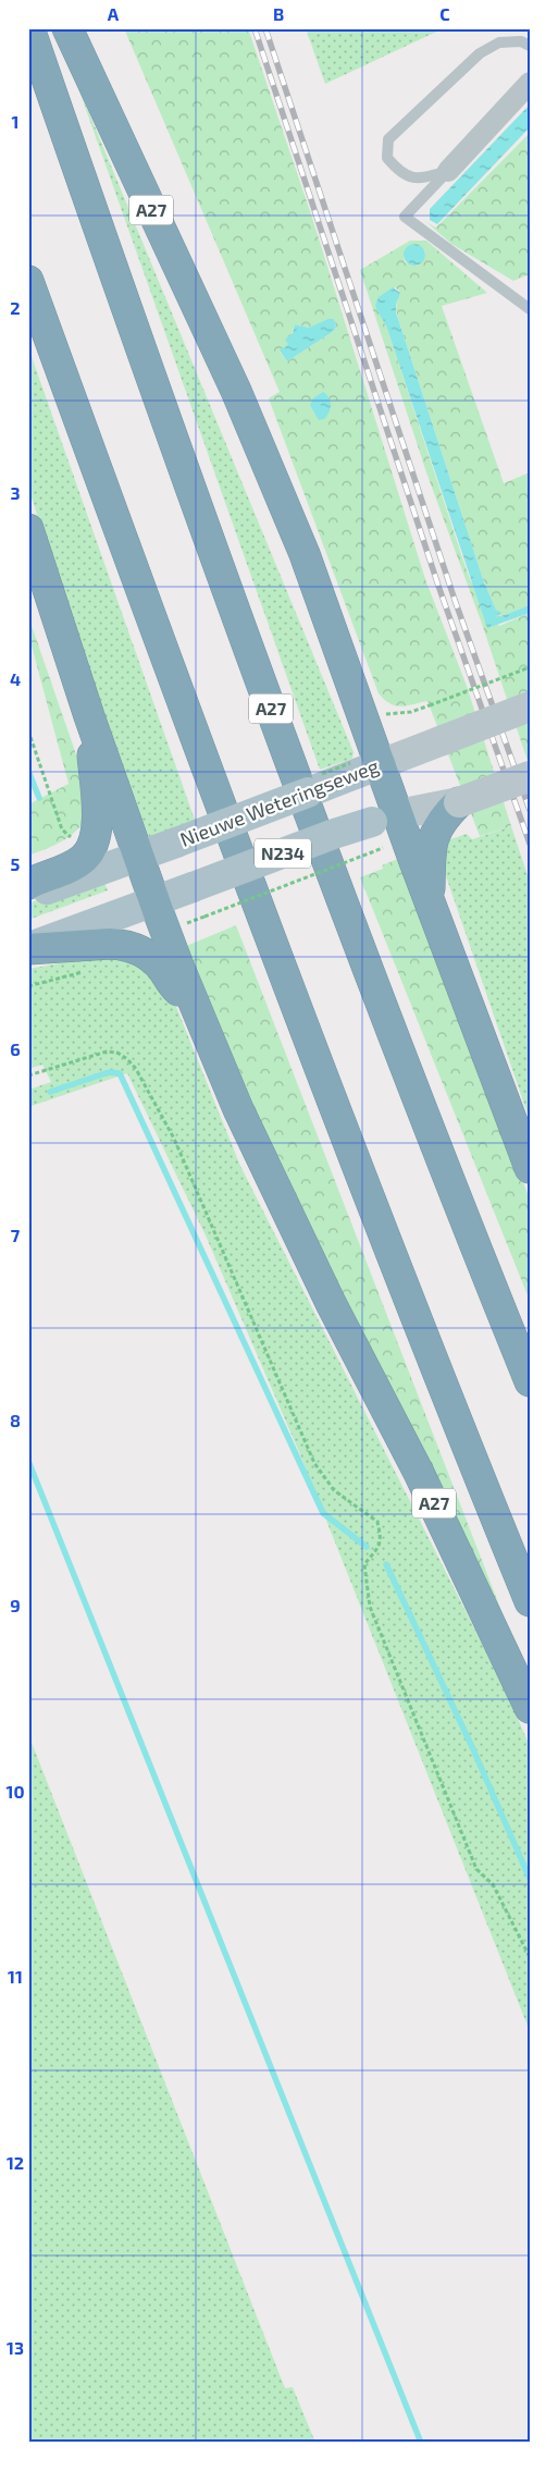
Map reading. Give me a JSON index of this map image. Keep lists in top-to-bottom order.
{
  "streets": {
    "highway": ["A27"],
    "main road": ["Nieuwe Weteringseweg", "N234"]
  },
  "crossings": [
    ["A27", "Nieuwe Weteringseweg"],
    ["A27", "N234"]
  ],
  "grid": {
    "columns": ["A", "B", "C"],
    "rows": [
      "1",
      "2",
      "3",
      "4",
      "5",
      "6",
      "7",
      "8",
      "9",
      "10",
      "11",
      "12",
      "13"
    ]
  }
}
